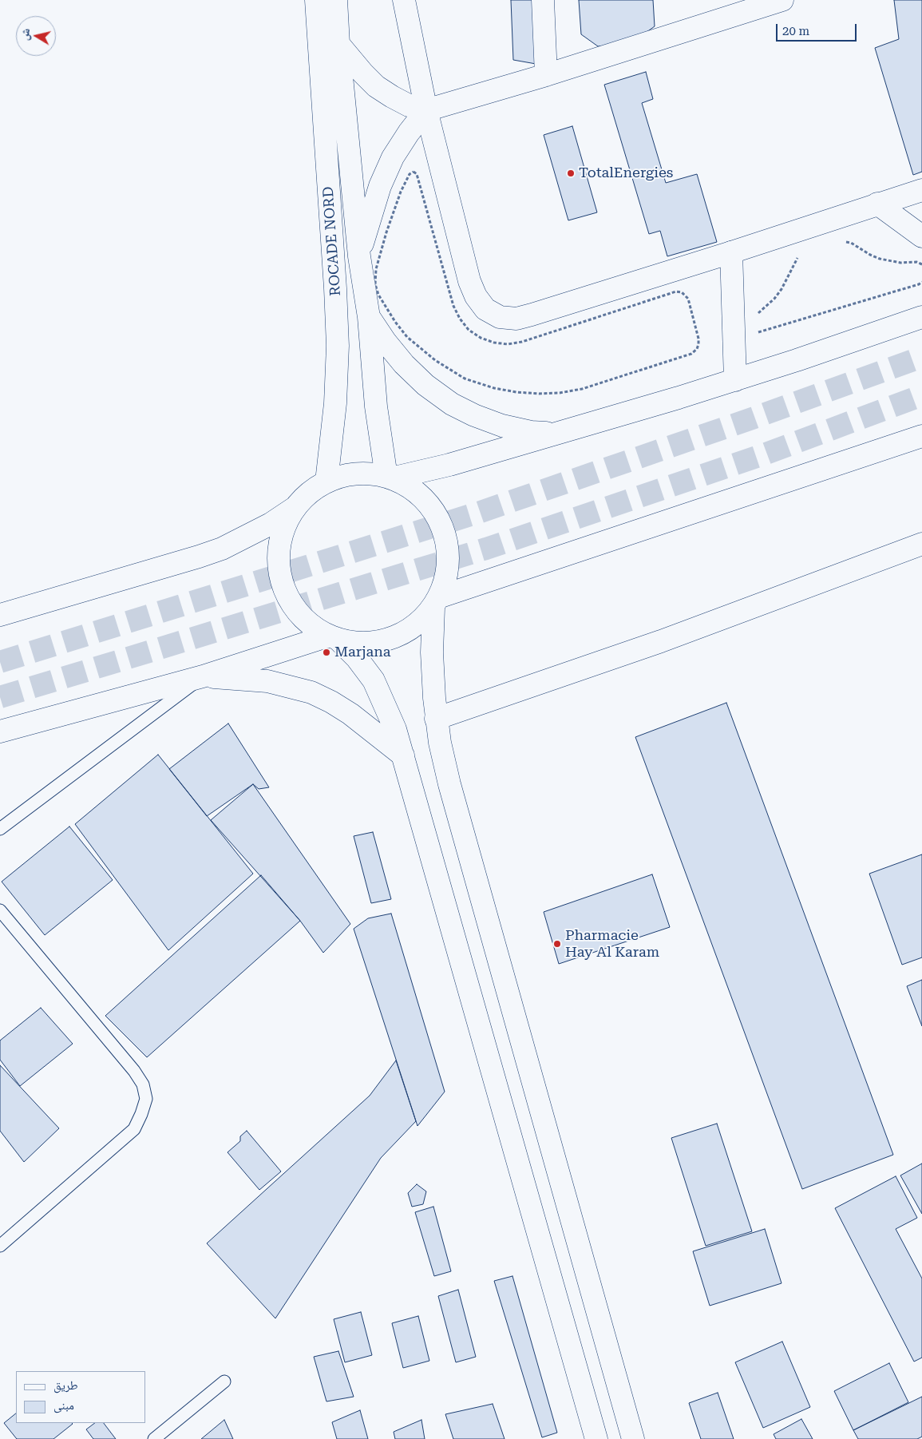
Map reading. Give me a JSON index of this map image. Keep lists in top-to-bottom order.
{
  "streets": {
    "main road": ["ROCADE NORD"]
  },
  "places": ["TotalEnergies", "Marjana", "Pharmacie Hay Al Karam"],
  "legend": ["طريق", "مبنى"],
  "scale_bar": "20 m",
  "north": "left"
}
